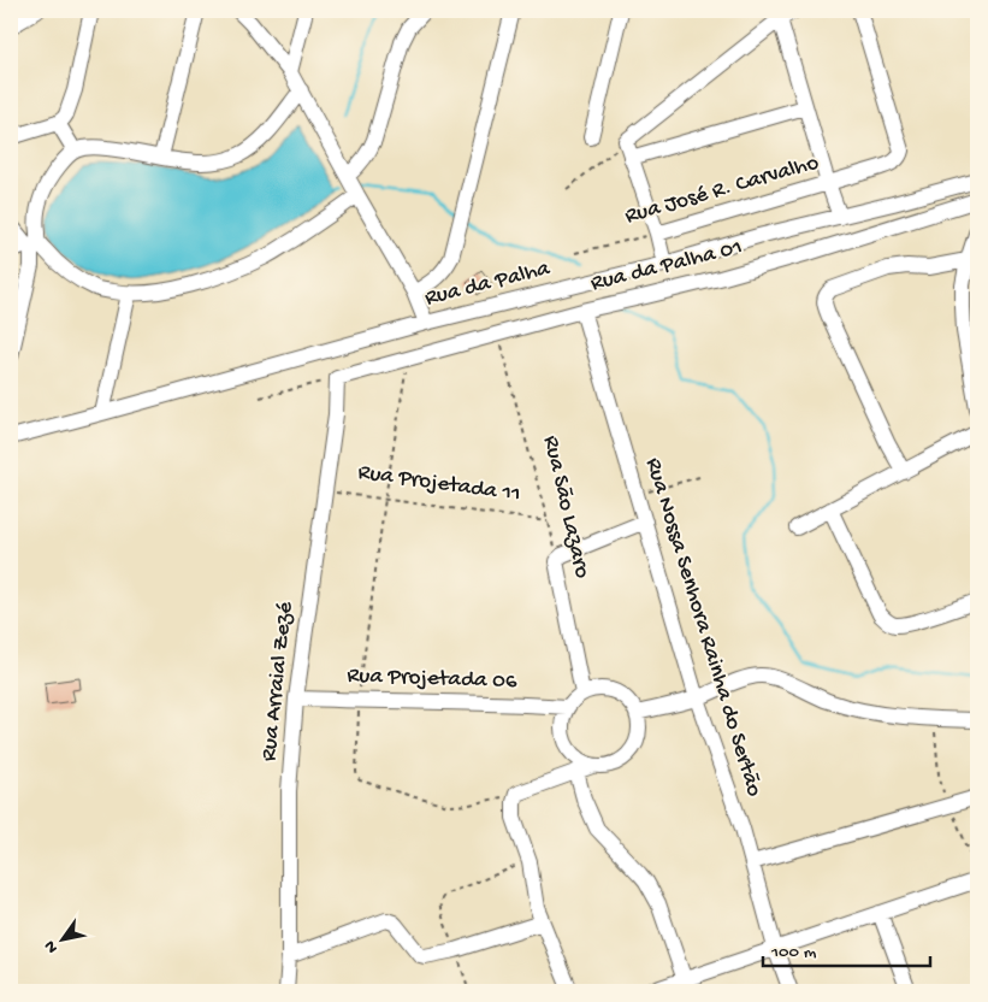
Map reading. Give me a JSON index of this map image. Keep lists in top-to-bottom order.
{
  "streets": {
    "street": [
      "Rua José R. Carvalho",
      "Rua da Palha 01",
      "Rua da Palha",
      "Rua São Lazaro",
      "Rua Nossa Senhora Rainha do Sertão",
      "Rua Projetada 06",
      "Rua Arraial Zezé"
    ],
    "path": ["Rua Projetada 11"]
  },
  "crossings": [
    ["Rua da Palha 01", "Rua São Lazaro"],
    ["Rua da Palha 01", "Rua Nossa Senhora Rainha do Sertão"],
    ["Rua da Palha 01", "Rua Arraial Zezé"],
    ["Rua Projetada 11", "Rua São Lazaro"],
    ["Rua Projetada 11", "Rua Arraial Zezé"],
    ["Rua São Lazaro", "Rua Projetada 06"],
    ["Rua Projetada 06", "Rua Arraial Zezé"]
  ],
  "scale_bar": "100 m",
  "north": "bottom left"
}
